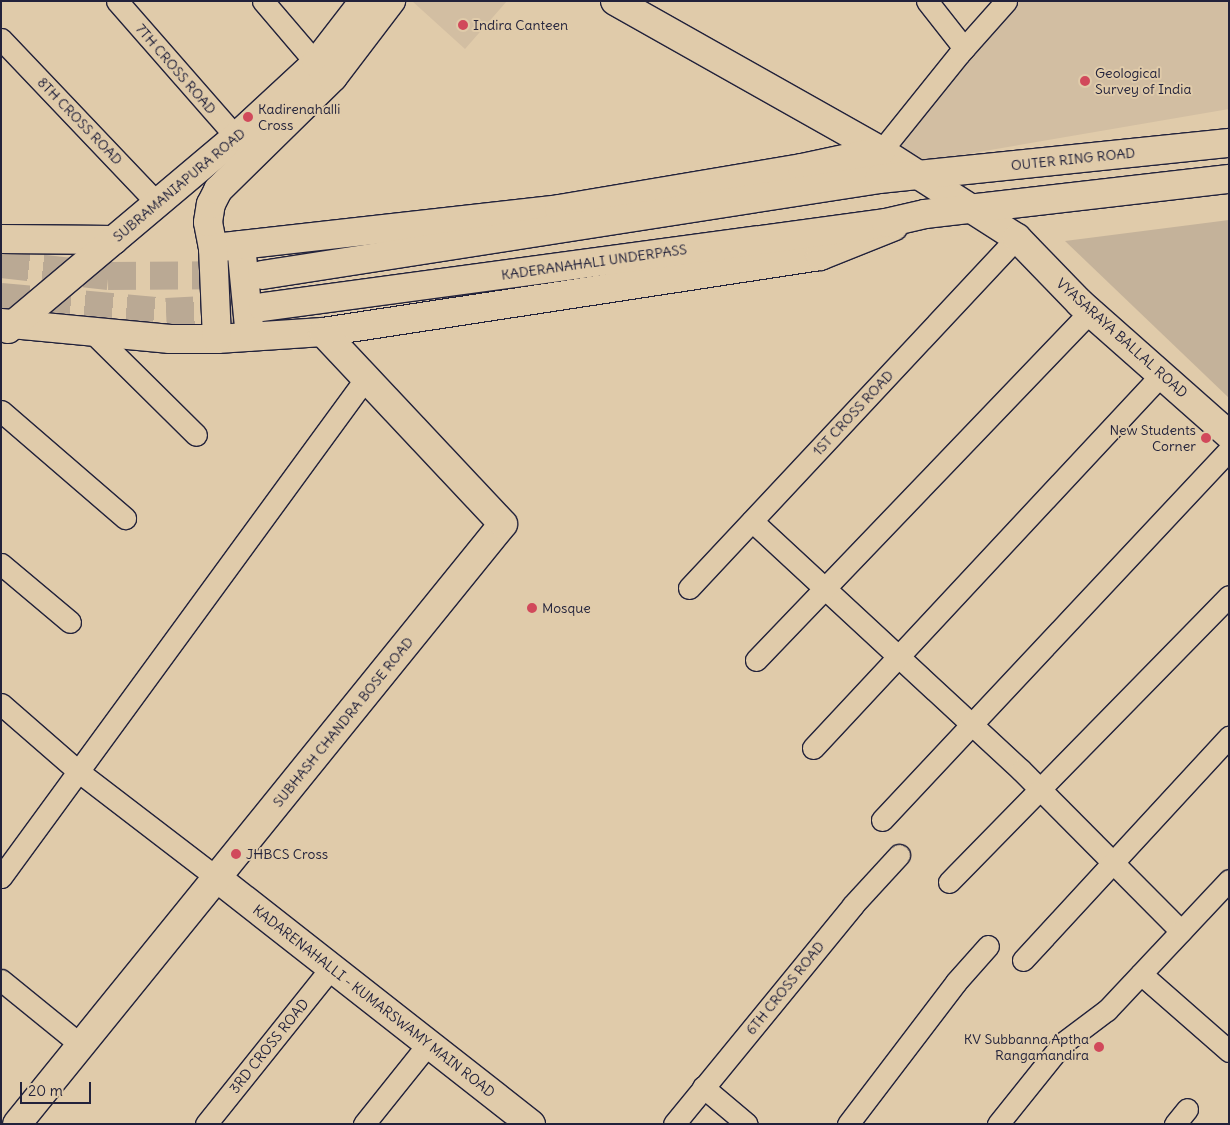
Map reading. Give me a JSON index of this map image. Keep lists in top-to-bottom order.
{
  "streets": {
    "main road": [
      "OUTER RING ROAD",
      "SUBRAMANIAPURA ROAD",
      "KADERANAHALI UNDERPASS",
      "VYASARAYA BALLAL ROAD",
      "SUBHASH CHANDRA BOSE ROAD",
      "KADARENAHALLI - KUMARSWAMY MAIN ROAD"
    ],
    "street": [
      "7TH CROSS ROAD",
      "8TH CROSS ROAD",
      "1ST CROSS ROAD",
      "6TH CROSS ROAD",
      "3RD CROSS ROAD"
    ]
  },
  "crossings": [
    ["7TH CROSS ROAD", "SUBRAMANIAPURA ROAD"],
    ["8TH CROSS ROAD", "SUBRAMANIAPURA ROAD"],
    ["OUTER RING ROAD", "VYASARAYA BALLAL ROAD"],
    ["VYASARAYA BALLAL ROAD", "1ST CROSS ROAD"],
    ["SUBHASH CHANDRA BOSE ROAD", "KADARENAHALLI - KUMARSWAMY MAIN ROAD"],
    ["KADARENAHALLI - KUMARSWAMY MAIN ROAD", "3RD CROSS ROAD"]
  ],
  "places": [
    "Indira Canteen",
    "Geological Survey of India",
    "Kadirenahalli Cross",
    "New Students Corner",
    "Mosque",
    "JHBCS Cross",
    "KV Subbanna Aptha Rangamandira"
  ],
  "scale_bar": "20 m"
}
